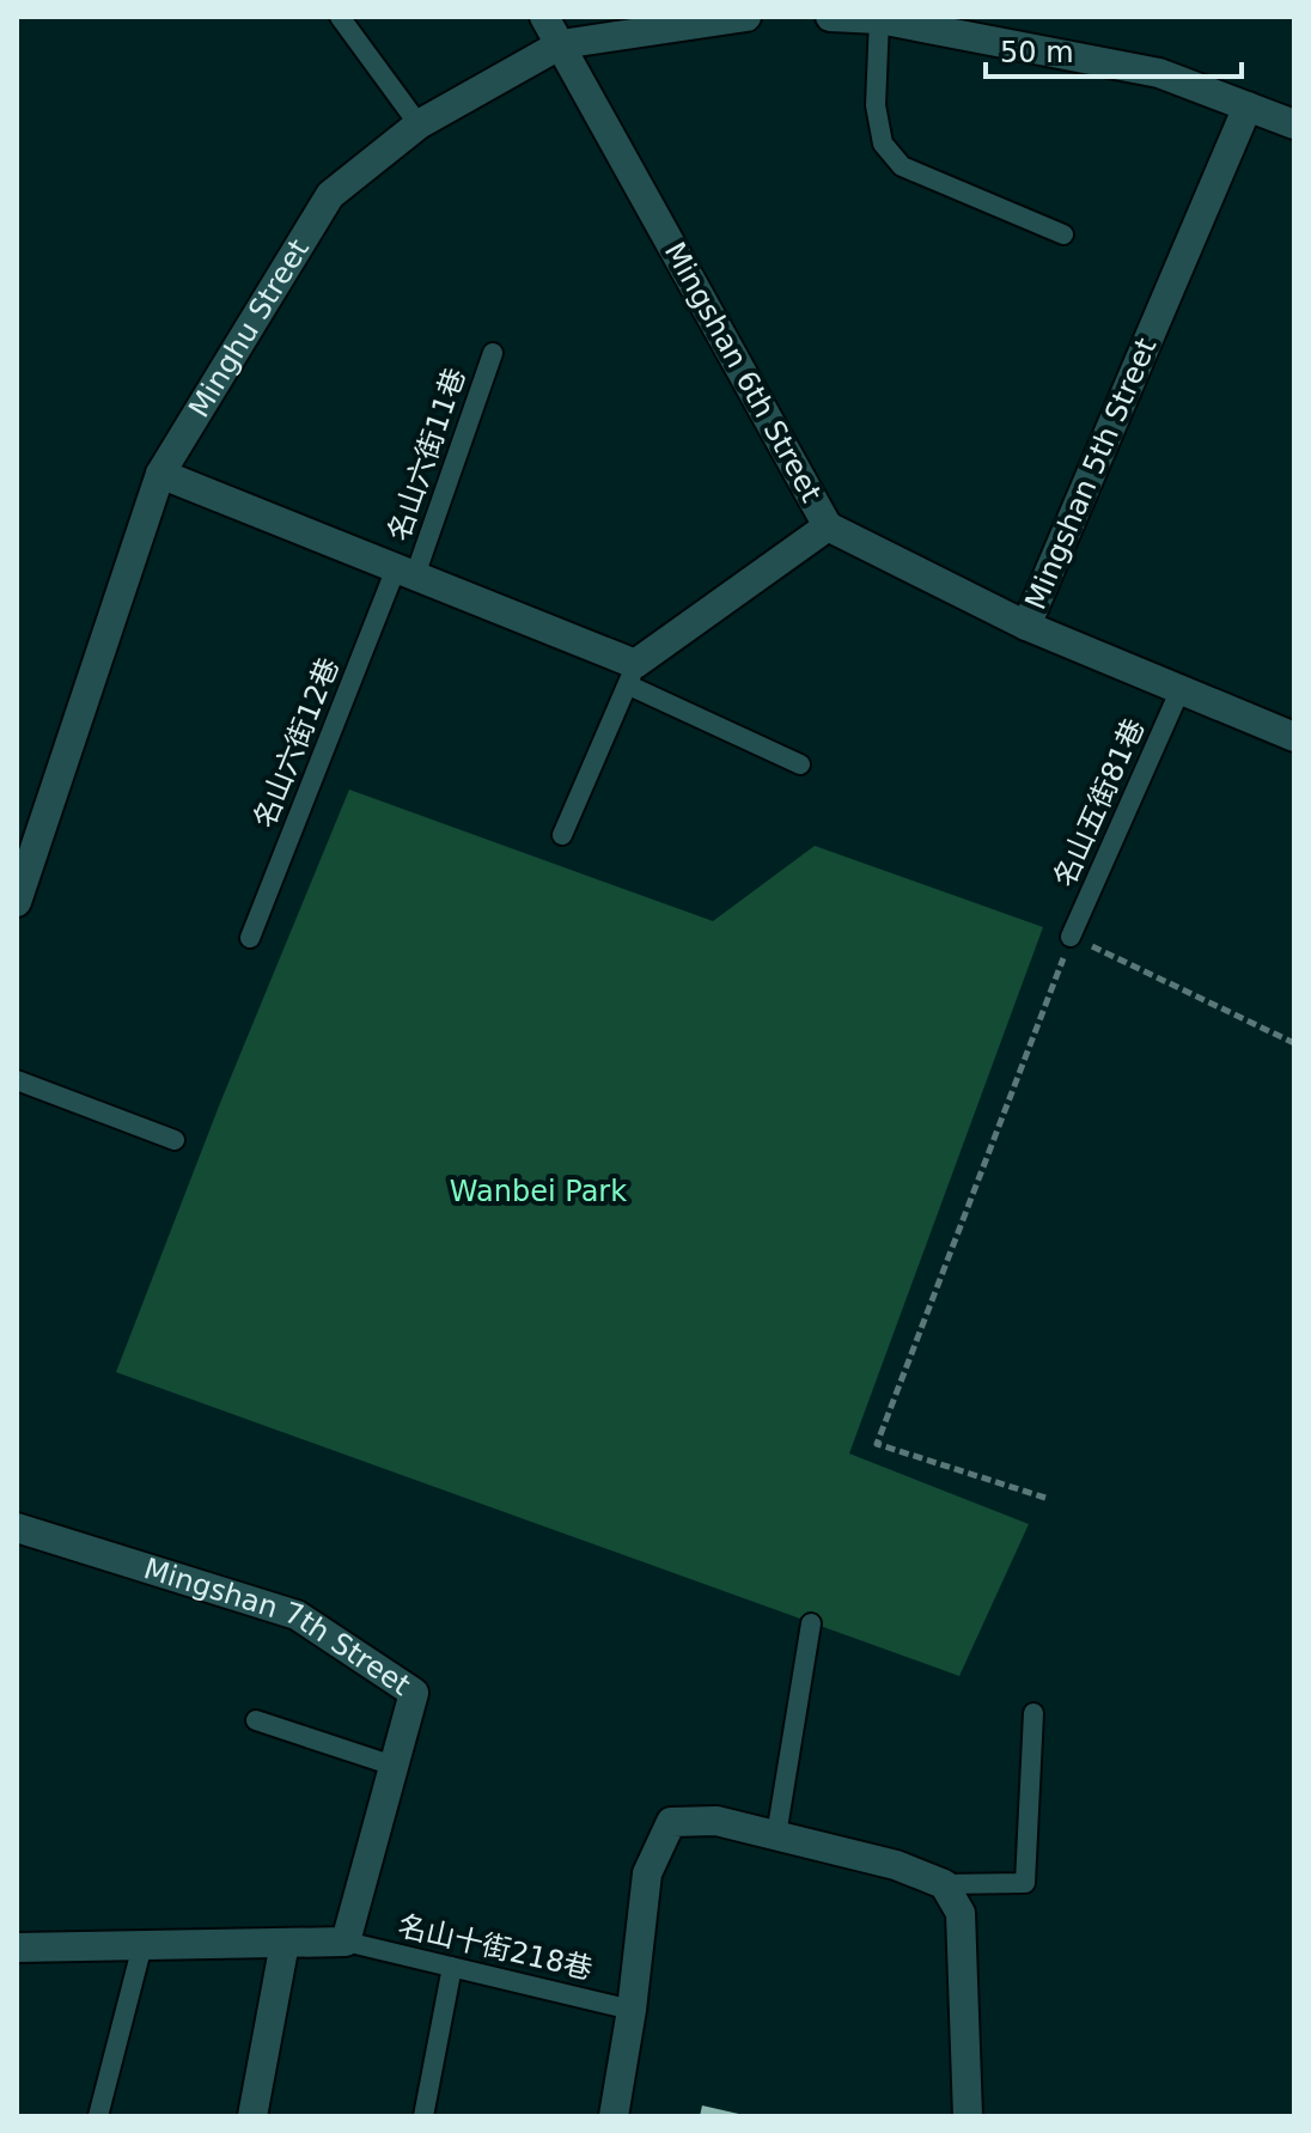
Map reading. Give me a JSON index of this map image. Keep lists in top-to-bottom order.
{
  "streets": {
    "street": [
      "Minghu Street",
      "Mingshan 6th Street",
      "Mingshan 5th Street",
      "Mingshan 7th Street"
    ],
    "lane": [
      "名山六街11巷",
      "名山六街12巷",
      "名山五街81巷",
      "名山十街218巷"
    ]
  },
  "crossings": [
    ["Minghu Street", "Mingshan 6th Street"],
    ["名山六街11巷", "名山六街12巷"],
    ["Mingshan 5th Street", "名山五街81巷"],
    ["Mingshan 7th Street", "名山十街218巷"]
  ],
  "parks": ["Wanbei Park"],
  "scale_bar": "50 m"
}
